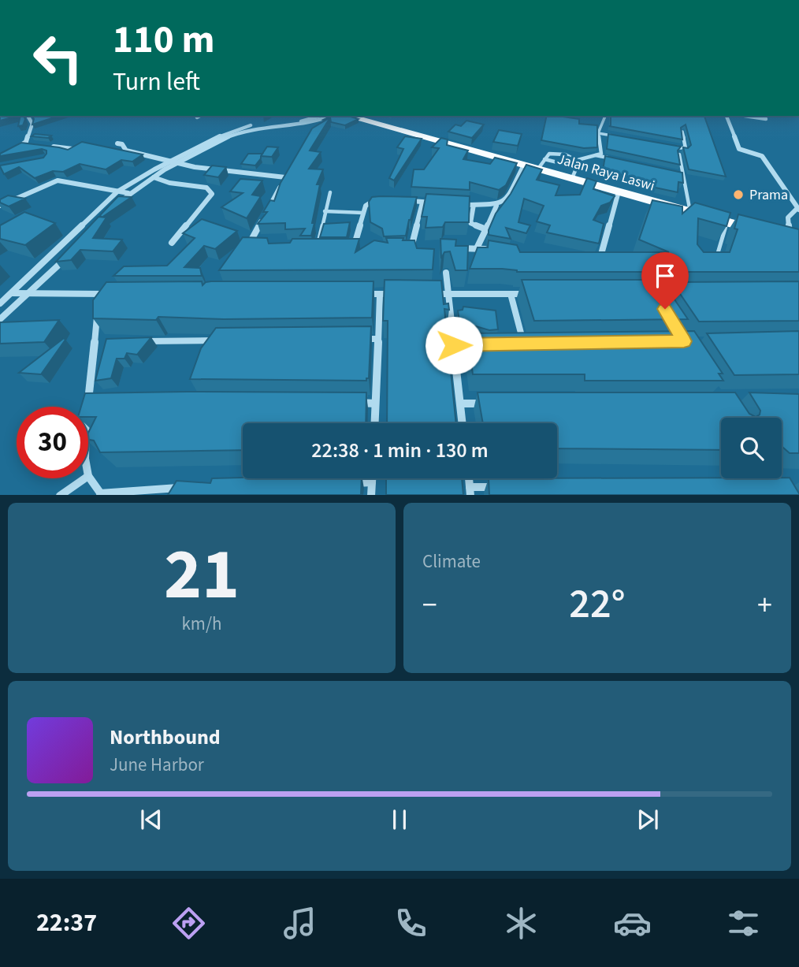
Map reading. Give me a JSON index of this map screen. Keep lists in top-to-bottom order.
{
  "streets": {
    "main road": ["Jalan Raya Laswi"]
  },
  "places": ["Prama"],
  "page": {
    "turn": ["110 m", "Turn left"],
    "limit": "30",
    "trip": "22:38 · 1 min · 130 m",
    "tile": [
      ["21", "km/h"],
      "Climate"
    ],
    "heat": ["−", "22°", "+"],
    "song": ["Northbound", "June Harbor"],
    "tabs": "22:37"
  }
}
